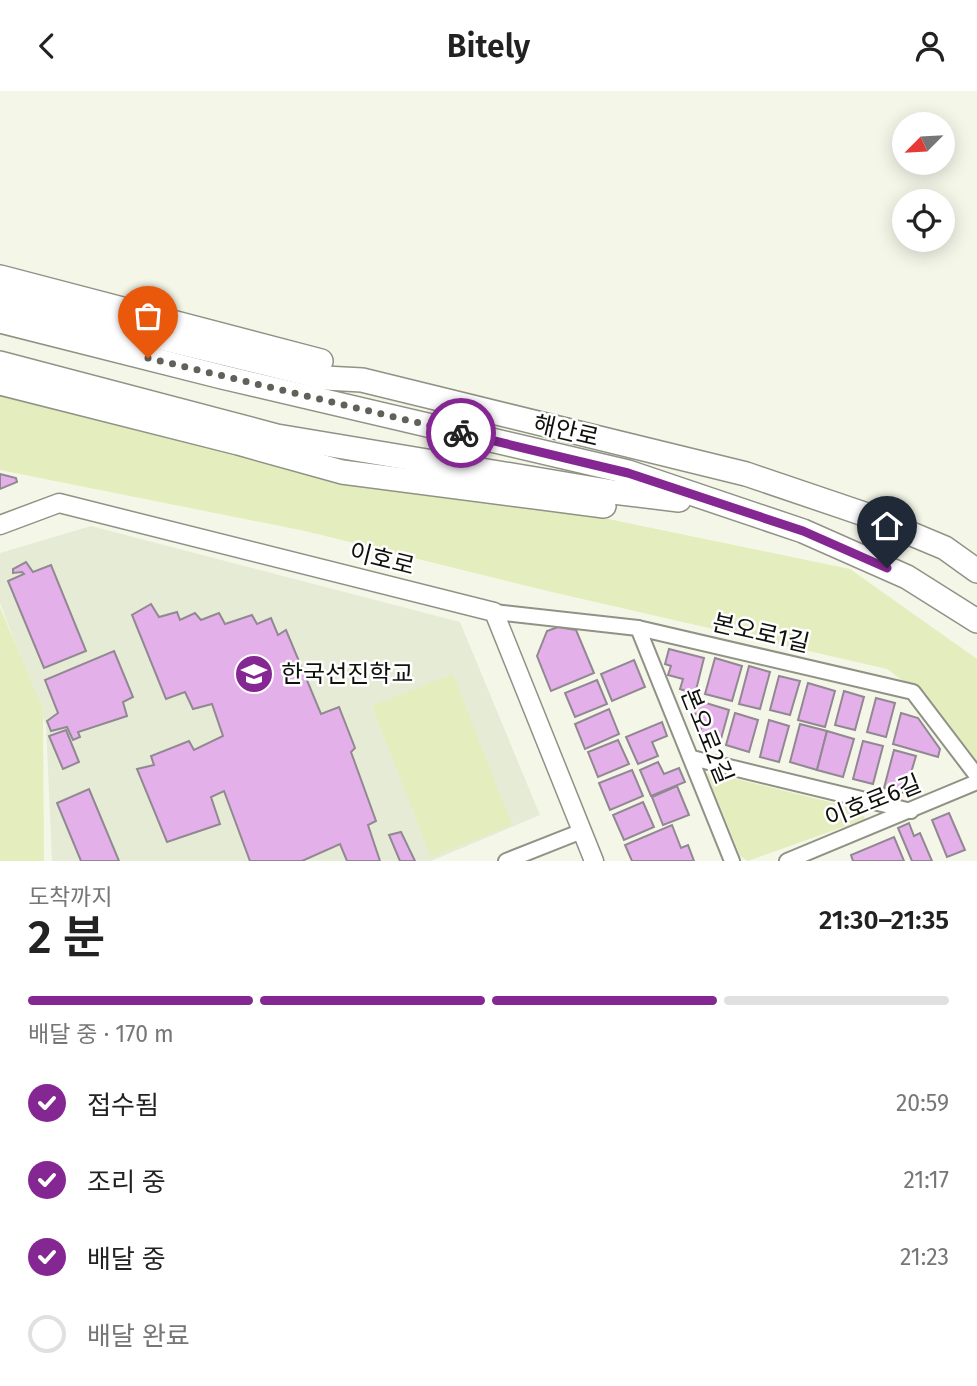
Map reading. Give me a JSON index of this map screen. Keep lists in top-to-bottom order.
{
  "streets": {
    "main road": ["해안로"],
    "street": [
      "이호로",
      "본오로1길",
      "본오로2길",
      "이호로6길"
    ]
  },
  "crossings": [
    ["이호로", "본오로1길"],
    ["본오로1길", "본오로2길"]
  ],
  "places": {
    "school or university": ["한국선진학교"]
  },
  "north": "bottom left",
  "page": {
    "header": "Bitely",
    "heading": ["2 분", "도착까지", "21:30–21:35"],
    "bar": "배달 중 · 170 m",
    "list": [
      ["접수됨", "20:59"],
      ["조리 중", "21:17"],
      ["배달 중", "21:23"],
      "배달 완료"
    ]
  }
}
